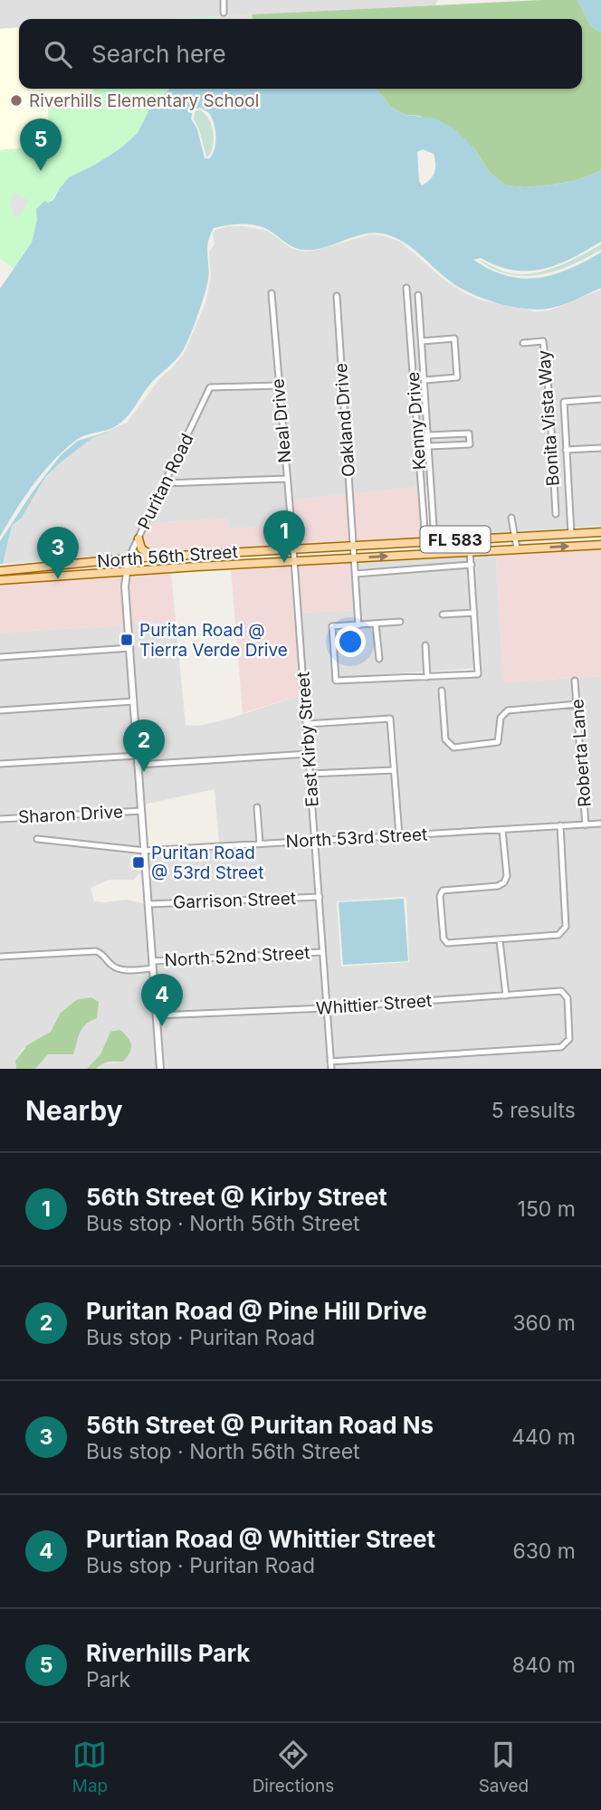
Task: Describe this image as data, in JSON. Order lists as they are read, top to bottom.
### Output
{
  "streets": {
    "main road": ["FL 583", "North 56th Street"],
    "street": [
      "Bonita Vista Way",
      "Oakland Drive",
      "Neal Drive",
      "Kenny Drive",
      "Puritan Road",
      "East Kirby Street",
      "Roberta Lane",
      "Sharon Drive",
      "North 53rd Street",
      "Garrison Street",
      "North 52nd Street",
      "Whittier Street"
    ]
  },
  "crossings": [
    ["Oakland Drive", "North 56th Street"],
    ["Neal Drive", "Puritan Road"],
    ["Neal Drive", "North 56th Street"],
    ["Neal Drive", "East Kirby Street"],
    ["Kenny Drive", "North 56th Street"],
    ["Puritan Road", "North 56th Street"],
    ["Puritan Road", "Sharon Drive"],
    ["Puritan Road", "North 53rd Street"],
    ["Puritan Road", "Garrison Street"],
    ["Puritan Road", "North 52nd Street"],
    ["Puritan Road", "Whittier Street"],
    ["North 56th Street", "East Kirby Street"],
    ["East Kirby Street", "North 53rd Street"],
    ["East Kirby Street", "Garrison Street"],
    ["East Kirby Street", "North 52nd Street"],
    ["East Kirby Street", "Whittier Street"],
    ["Roberta Lane", "North 53rd Street"]
  ],
  "places": {
    "other": ["Riverhills Elementary School"],
    "transit": ["Puritan Road @ Tierra Verde Drive", "Puritan Road @ 53rd Street"]
  },
  "page": {
    "search": "Search here",
    "pins": [
      "5",
      "1",
      "3",
      "2",
      "4"
    ],
    "heading": ["Nearby", "5 results"],
    "list": [
      {
        "mark": "1",
        "name": "56th Street @ Kirby Street",
        "note": "Bus stop · North 56th Street",
        "value": "150 m"
      },
      {
        "mark": "2",
        "name": "Puritan Road @ Pine Hill Drive",
        "note": "Bus stop · Puritan Road",
        "value": "360 m"
      },
      {
        "mark": "3",
        "name": "56th Street @ Puritan Road Ns",
        "note": "Bus stop · North 56th Street",
        "value": "440 m"
      },
      {
        "mark": "4",
        "name": "Purtian Road @ Whittier Street",
        "note": "Bus stop · Puritan Road",
        "value": "630 m"
      },
      {
        "mark": "5",
        "name": "Riverhills Park",
        "note": "Park",
        "value": "840 m"
      }
    ],
    "nav": ["Map", "Directions", "Saved"]
  }
}
